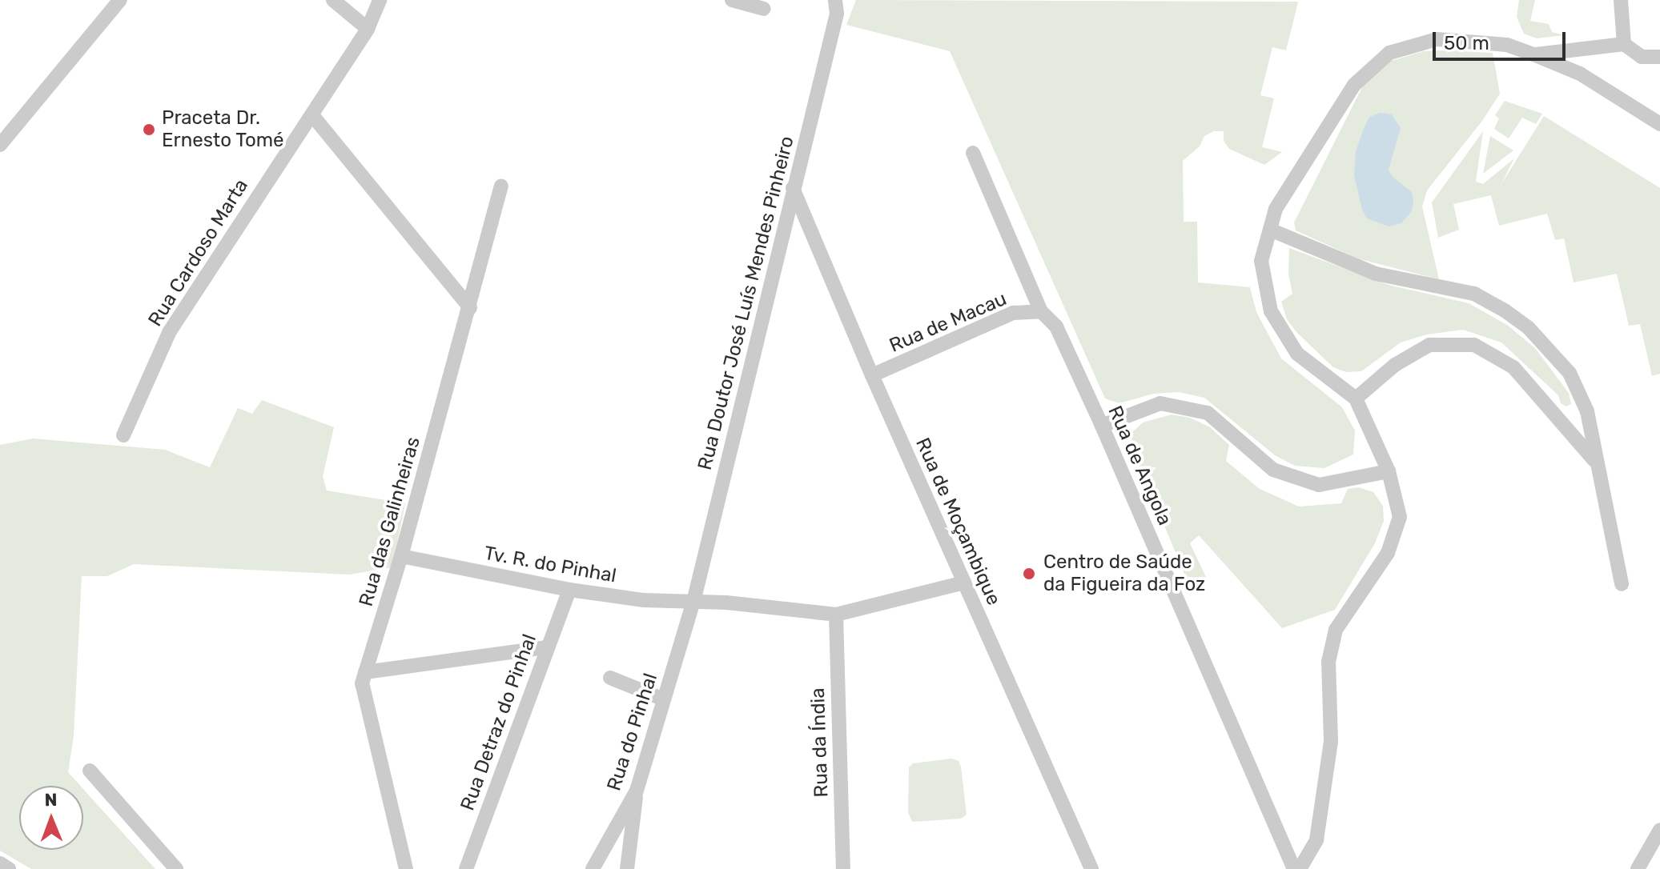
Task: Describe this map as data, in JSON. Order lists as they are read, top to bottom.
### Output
{
  "streets": {
    "street": [
      "Rua Cardoso Marta",
      "Rua Doutor José Luís Mendes Pinheiro",
      "Rua de Macau",
      "Rua de Angola",
      "Rua das Galinheiras",
      "Rua de Moçambique",
      "Tv. R. do Pinhal",
      "Rua Detraz do Pinhal",
      "Rua do Pinhal",
      "Rua da Índia"
    ]
  },
  "crossings": [
    ["Rua Doutor José Luís Mendes Pinheiro", "Rua de Moçambique"],
    ["Rua Doutor José Luís Mendes Pinheiro", "Tv. R. do Pinhal"],
    ["Rua Doutor José Luís Mendes Pinheiro", "Rua do Pinhal"],
    ["Rua de Macau", "Rua de Angola"],
    ["Rua de Macau", "Rua de Moçambique"],
    ["Rua das Galinheiras", "Tv. R. do Pinhal"],
    ["Tv. R. do Pinhal", "Rua Detraz do Pinhal"],
    ["Tv. R. do Pinhal", "Rua do Pinhal"],
    ["Tv. R. do Pinhal", "Rua da Índia"]
  ],
  "places": ["Praceta Dr. Ernesto Tomé", "Centro de Saúde da Figueira da Foz"],
  "scale_bar": "50 m",
  "north": "top"
}
